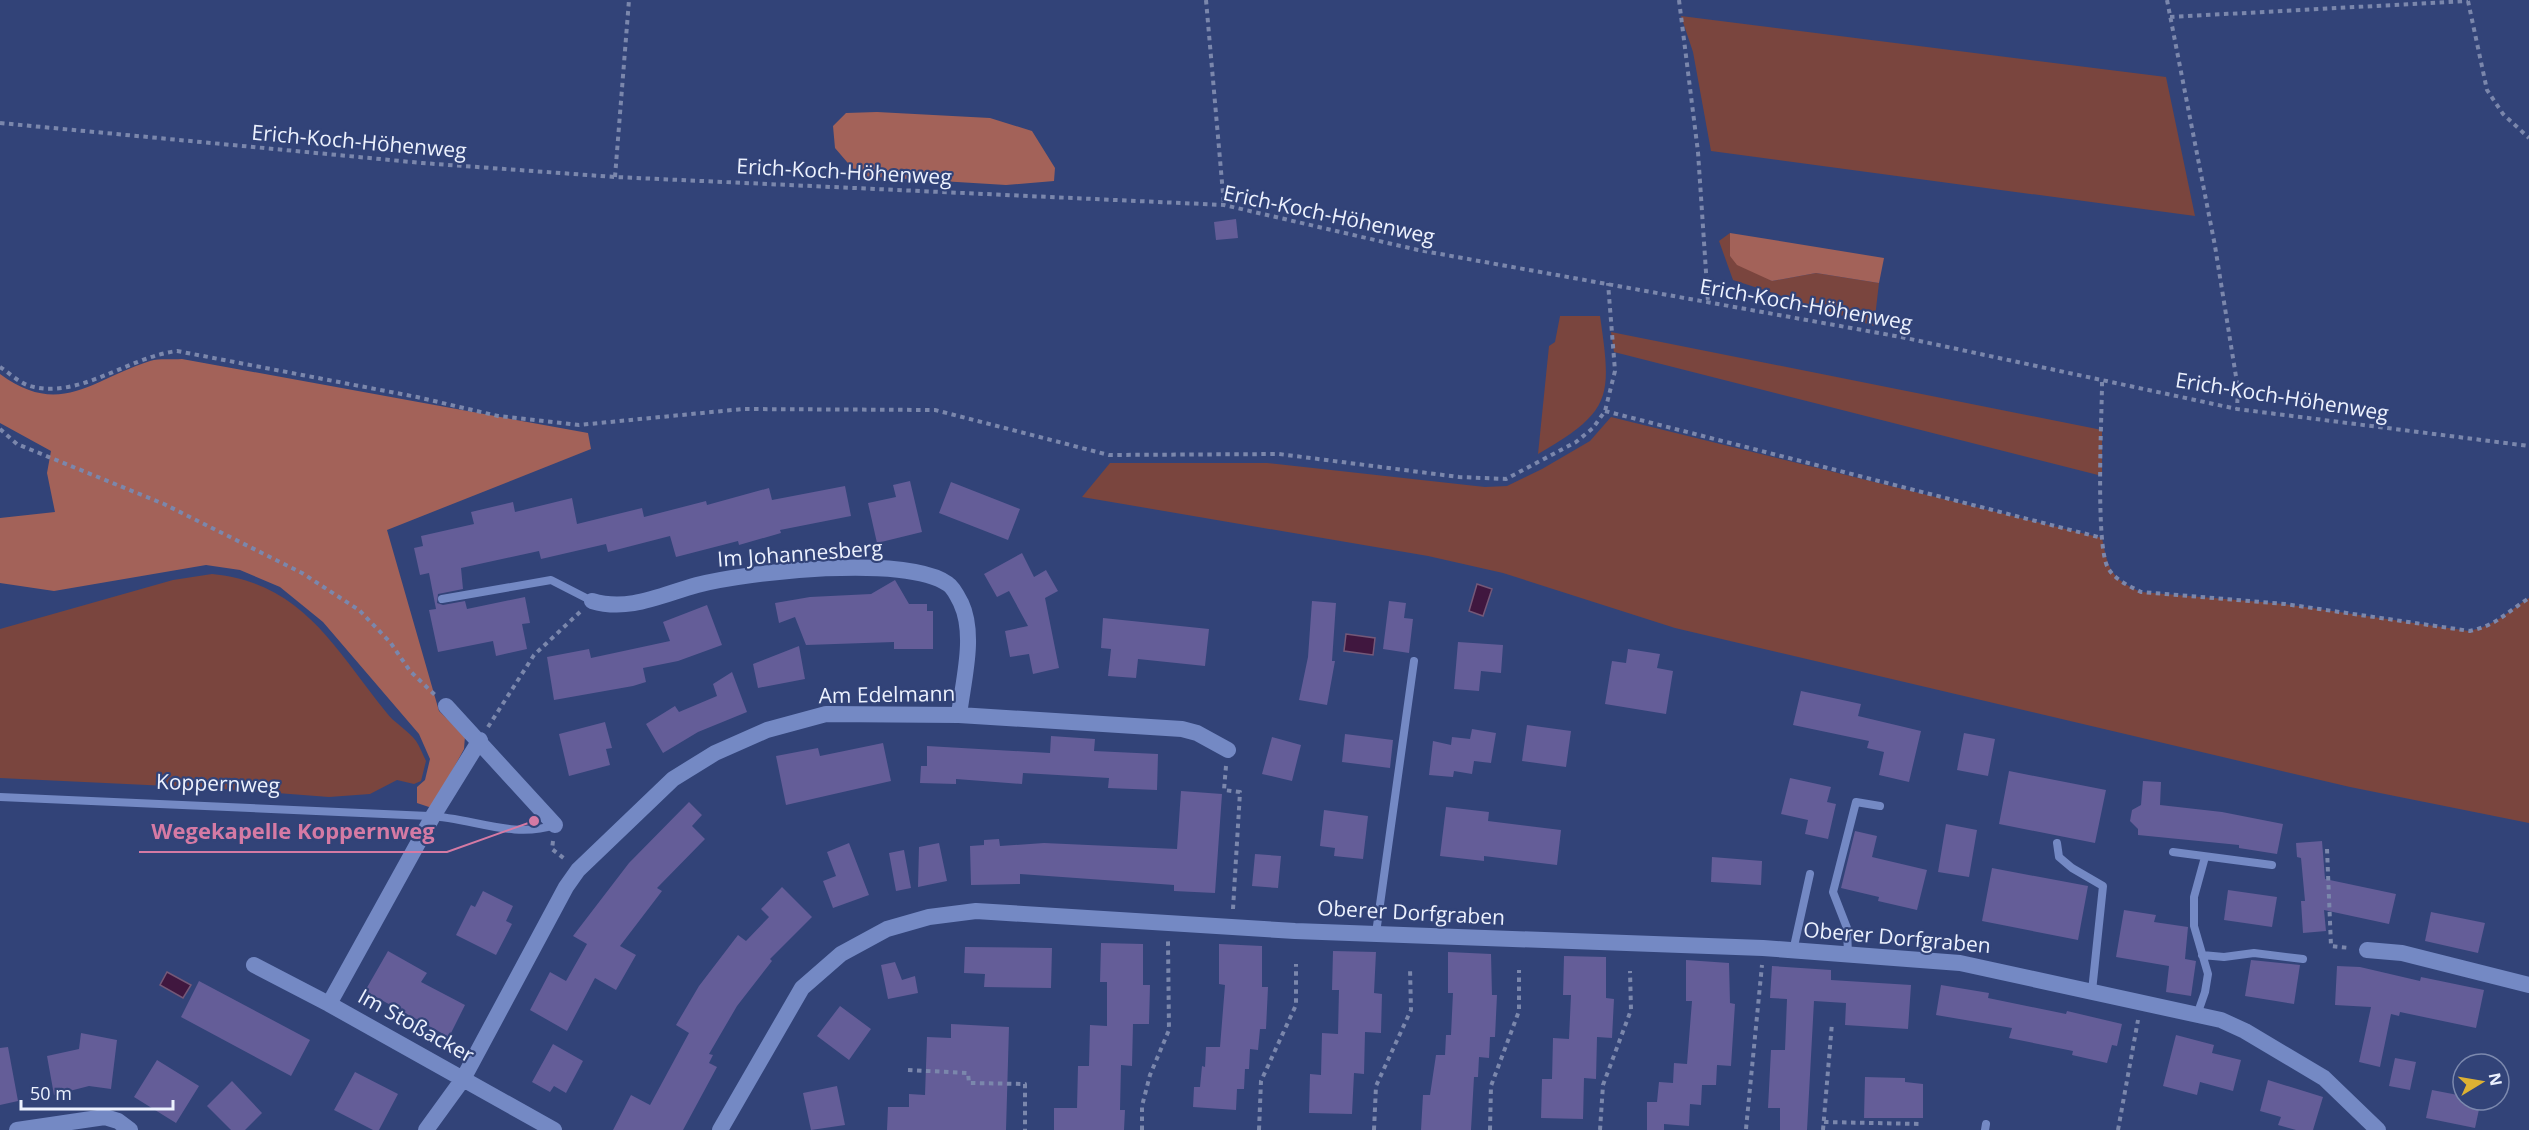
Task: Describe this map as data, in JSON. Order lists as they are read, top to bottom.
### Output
{
  "streets": {
    "street": [
      "Im Johannesberg",
      "Am Edelmann",
      "Oberer Dorfgraben",
      "Im Stoßacker"
    ],
    "lane": ["Koppernweg"],
    "path": ["Erich-Koch-Höhenweg"]
  },
  "crossings": [
    ["Im Johannesberg", "Am Edelmann"],
    ["Am Edelmann", "Im Stoßacker"]
  ],
  "places": ["Wegekapelle Koppernweg"],
  "scale_bar": "50 m",
  "north": "right"
}
